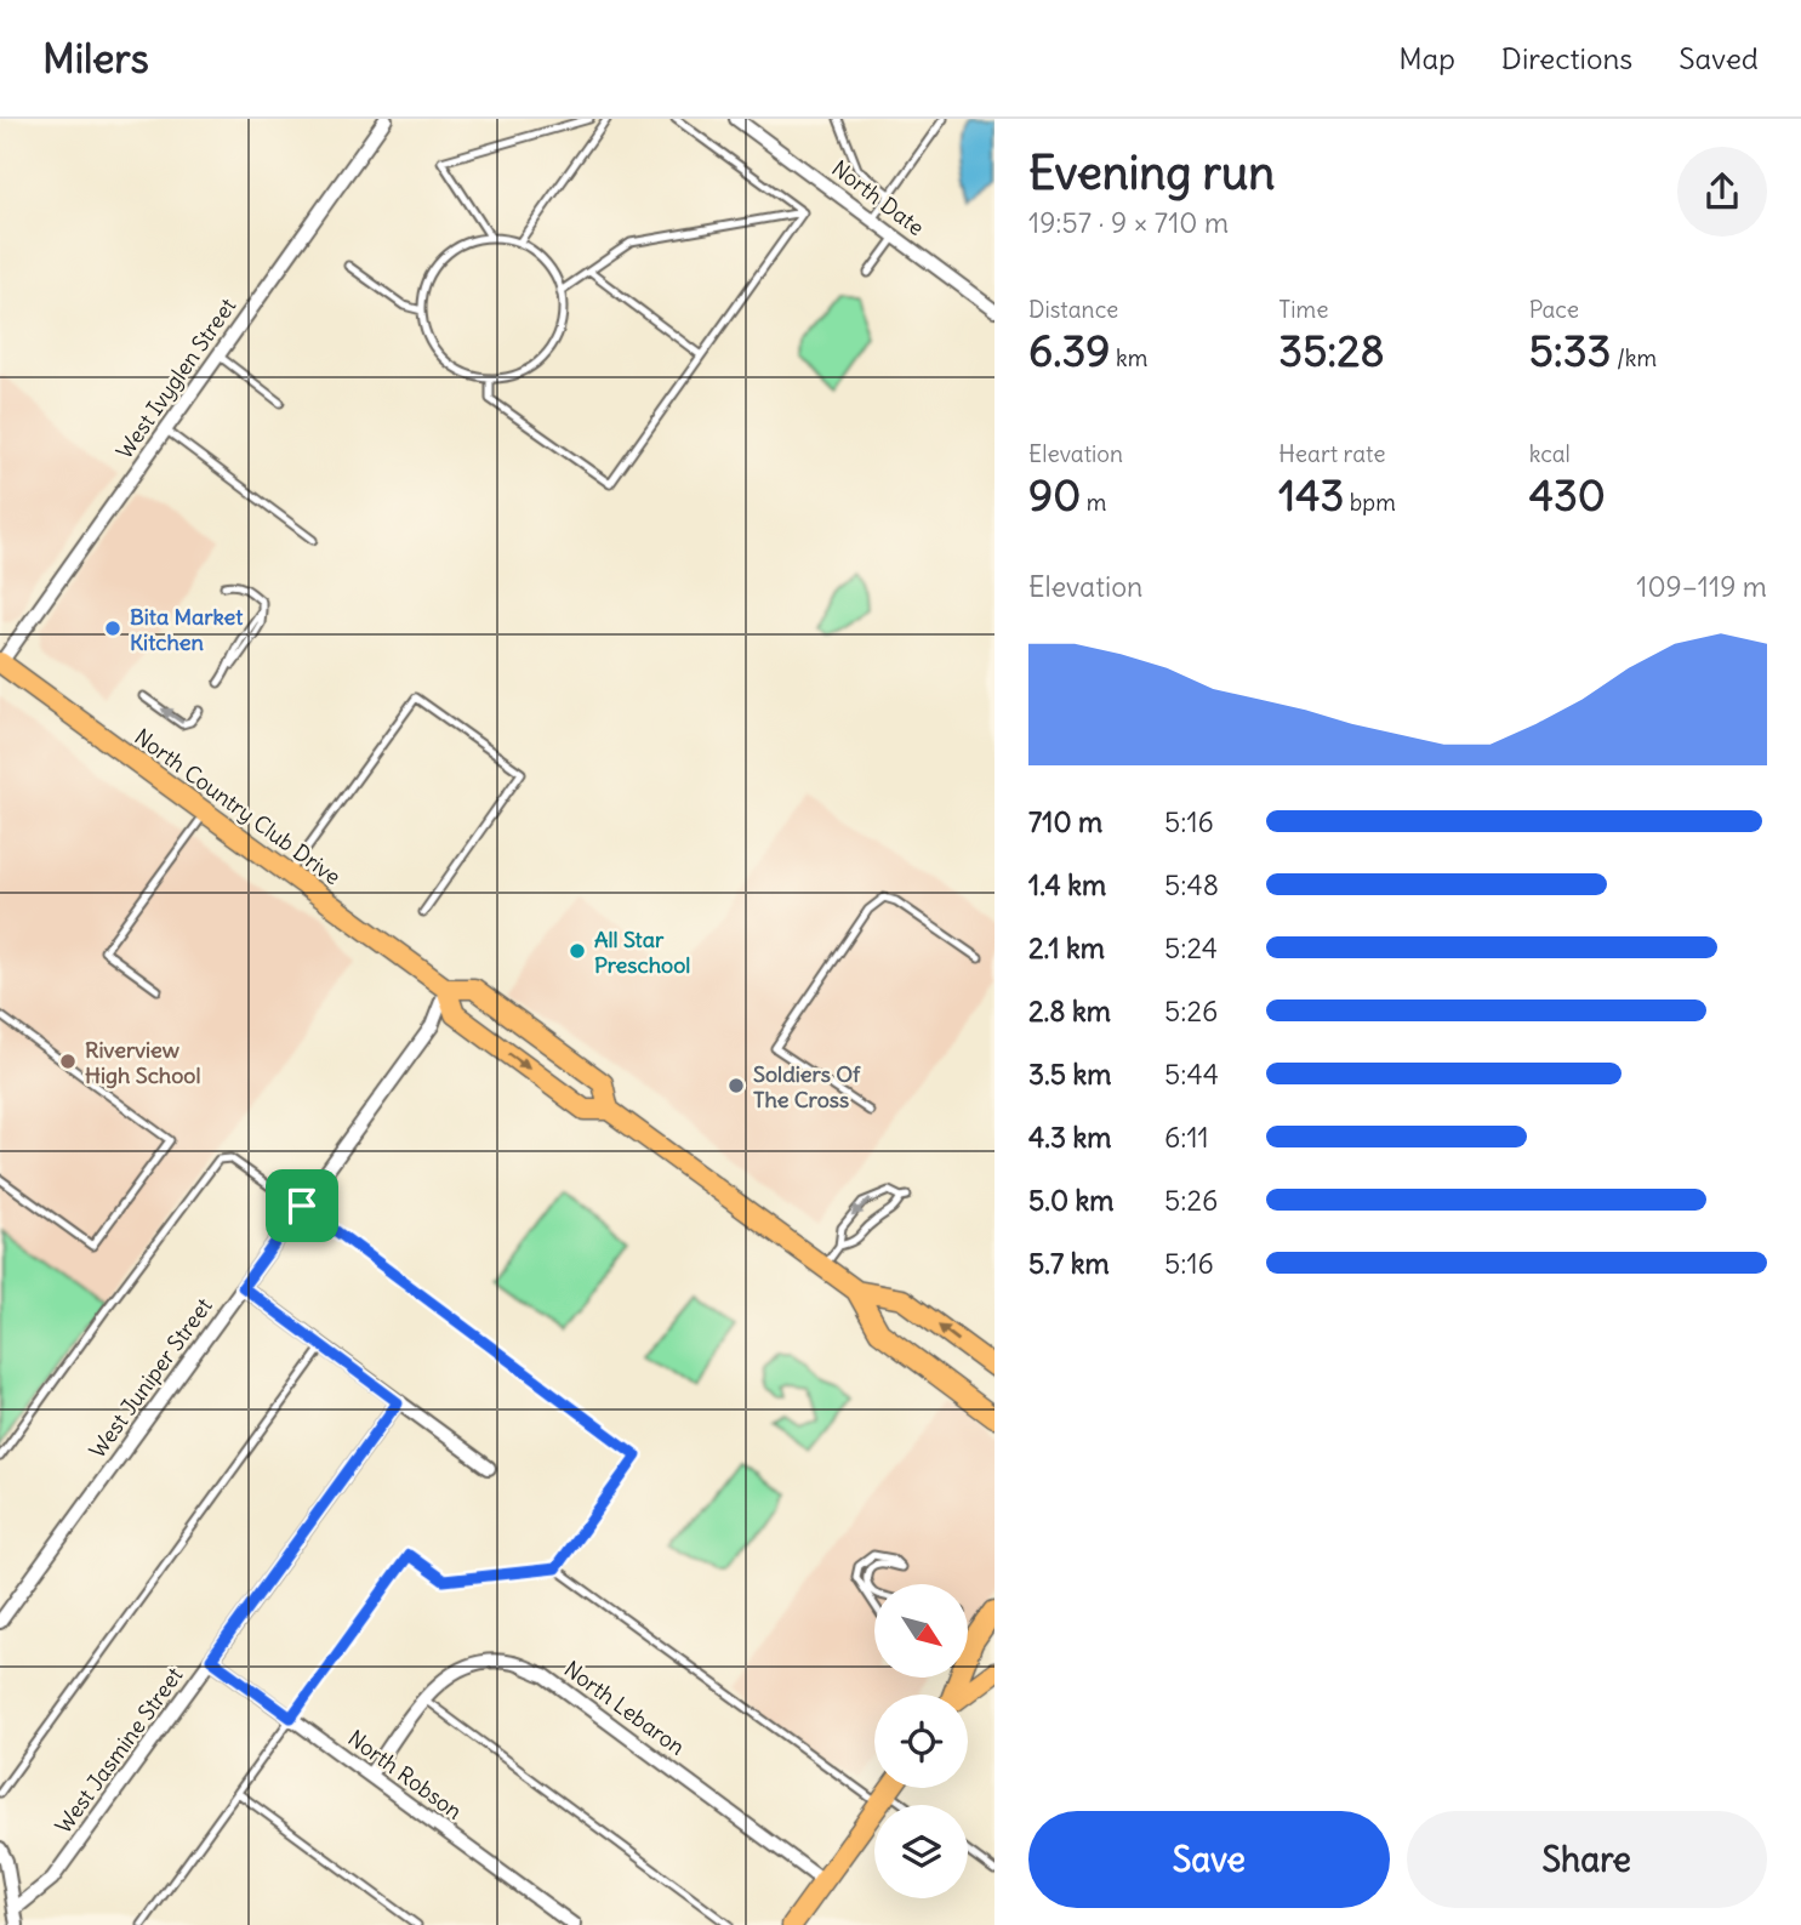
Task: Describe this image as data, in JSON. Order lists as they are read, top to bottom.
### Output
{
  "streets": {
    "main road": ["North Country Club Drive"],
    "street": [
      "North Date",
      "West Ivyglen Street",
      "West Juniper Street",
      "North Lebaron",
      "West Jasmine Street",
      "North Robson"
    ]
  },
  "crossings": [
    ["West Ivyglen Street", "North Country Club Drive"],
    ["North Country Club Drive", "West Juniper Street"],
    ["North Lebaron", "North Robson"],
    ["West Jasmine Street", "North Robson"]
  ],
  "places": [
    "Bita Market Kitchen",
    "All Star Preschool",
    "Riverview High School",
    "Soldiers Of The Cross"
  ],
  "north": "bottom right",
  "page": {
    "header": "Milers",
    "nav": ["Map", "Directions", "Saved"],
    "heading": ["Evening run", "19:57 · 9 × 710 m"],
    "stats": [
      ["Distance", "6.39 km"],
      ["Time", "35:28"],
      ["Pace", "5:33 /km"],
      ["Elevation", "90 m"],
      ["Heart rate", "143 bpm"],
      ["kcal", "430"]
    ],
    "chart": ["Elevation", "109–119 m"],
    "list": [
      {
        "name": "710 m",
        "note": "5:16"
      },
      {
        "name": "1.4 km",
        "note": "5:48"
      },
      {
        "name": "2.1 km",
        "note": "5:24"
      },
      {
        "name": "2.8 km",
        "note": "5:26"
      },
      {
        "name": "3.5 km",
        "note": "5:44"
      },
      {
        "name": "4.3 km",
        "note": "6:11"
      },
      {
        "name": "5.0 km",
        "note": "5:26"
      },
      {
        "name": "5.7 km",
        "note": "5:16"
      }
    ],
    "buttons": ["Save", "Share"]
  }
}
